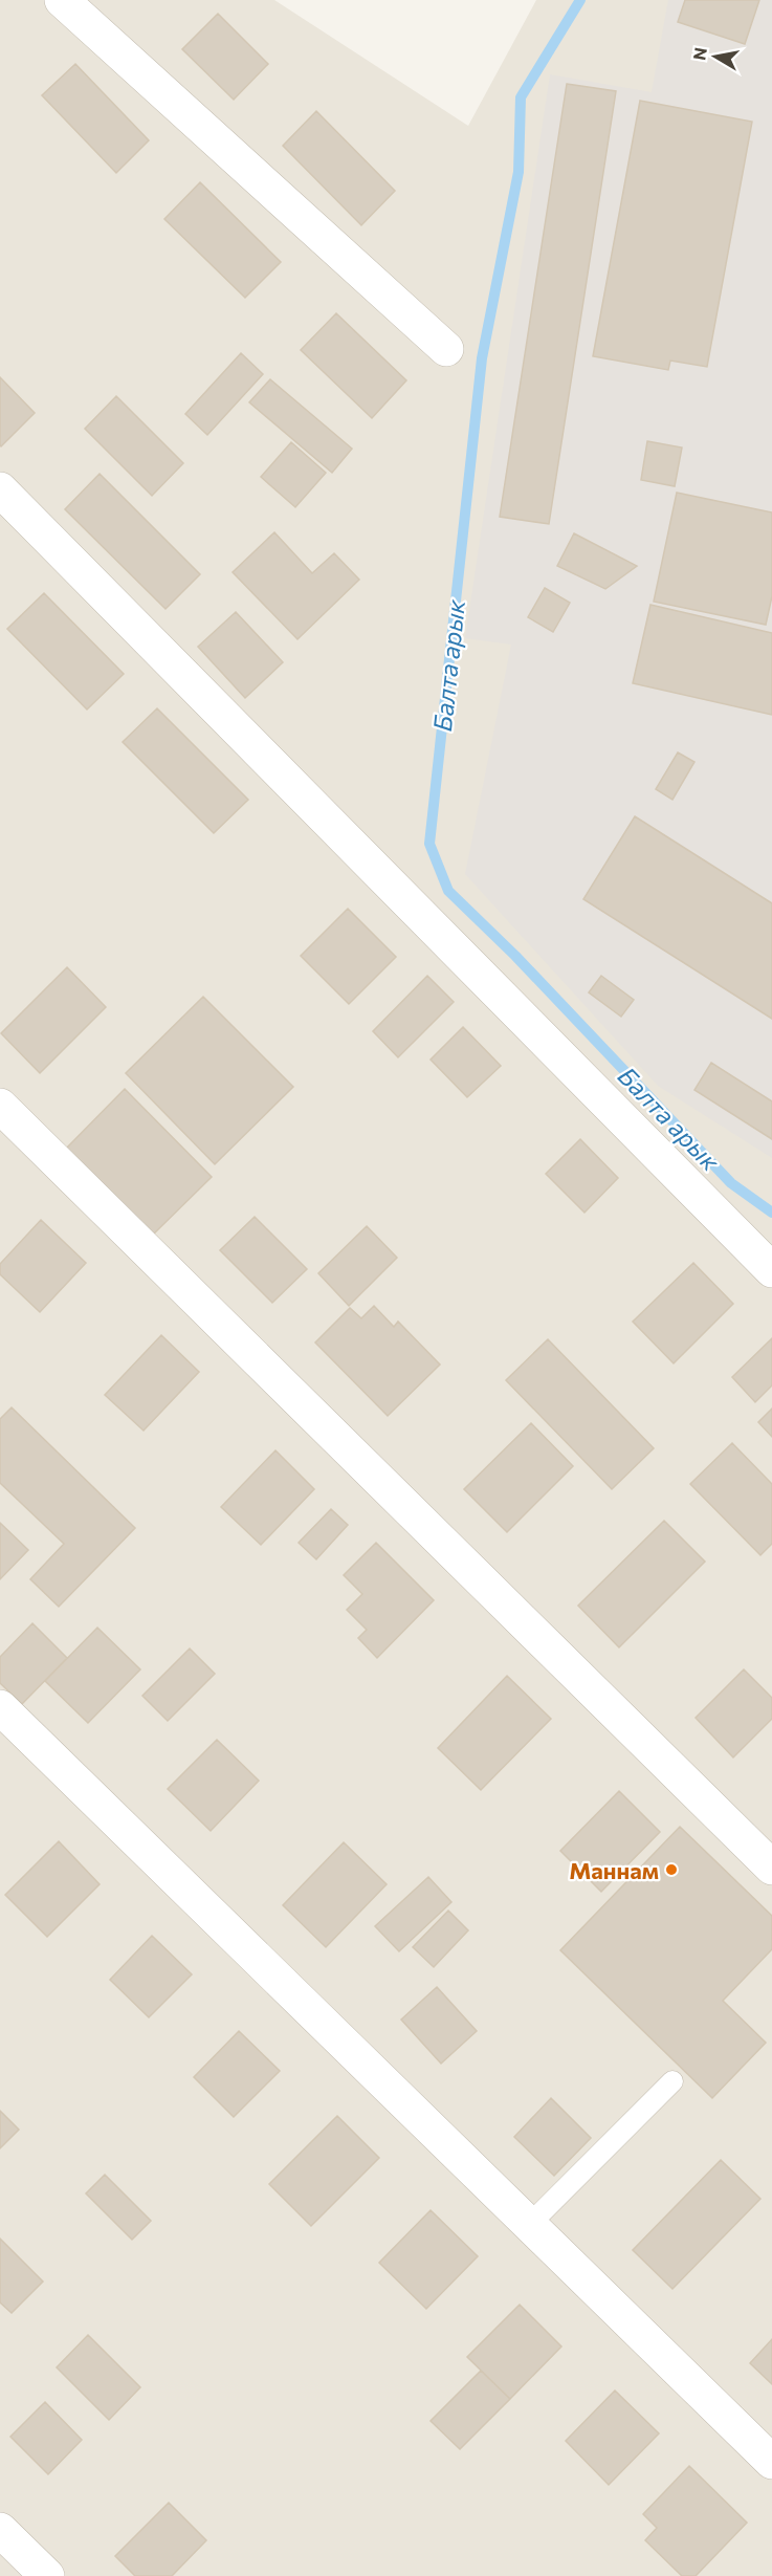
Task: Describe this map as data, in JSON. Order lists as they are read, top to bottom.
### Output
{
  "water": ["Балта арык"],
  "places": ["Маннам"],
  "north": "left"
}
